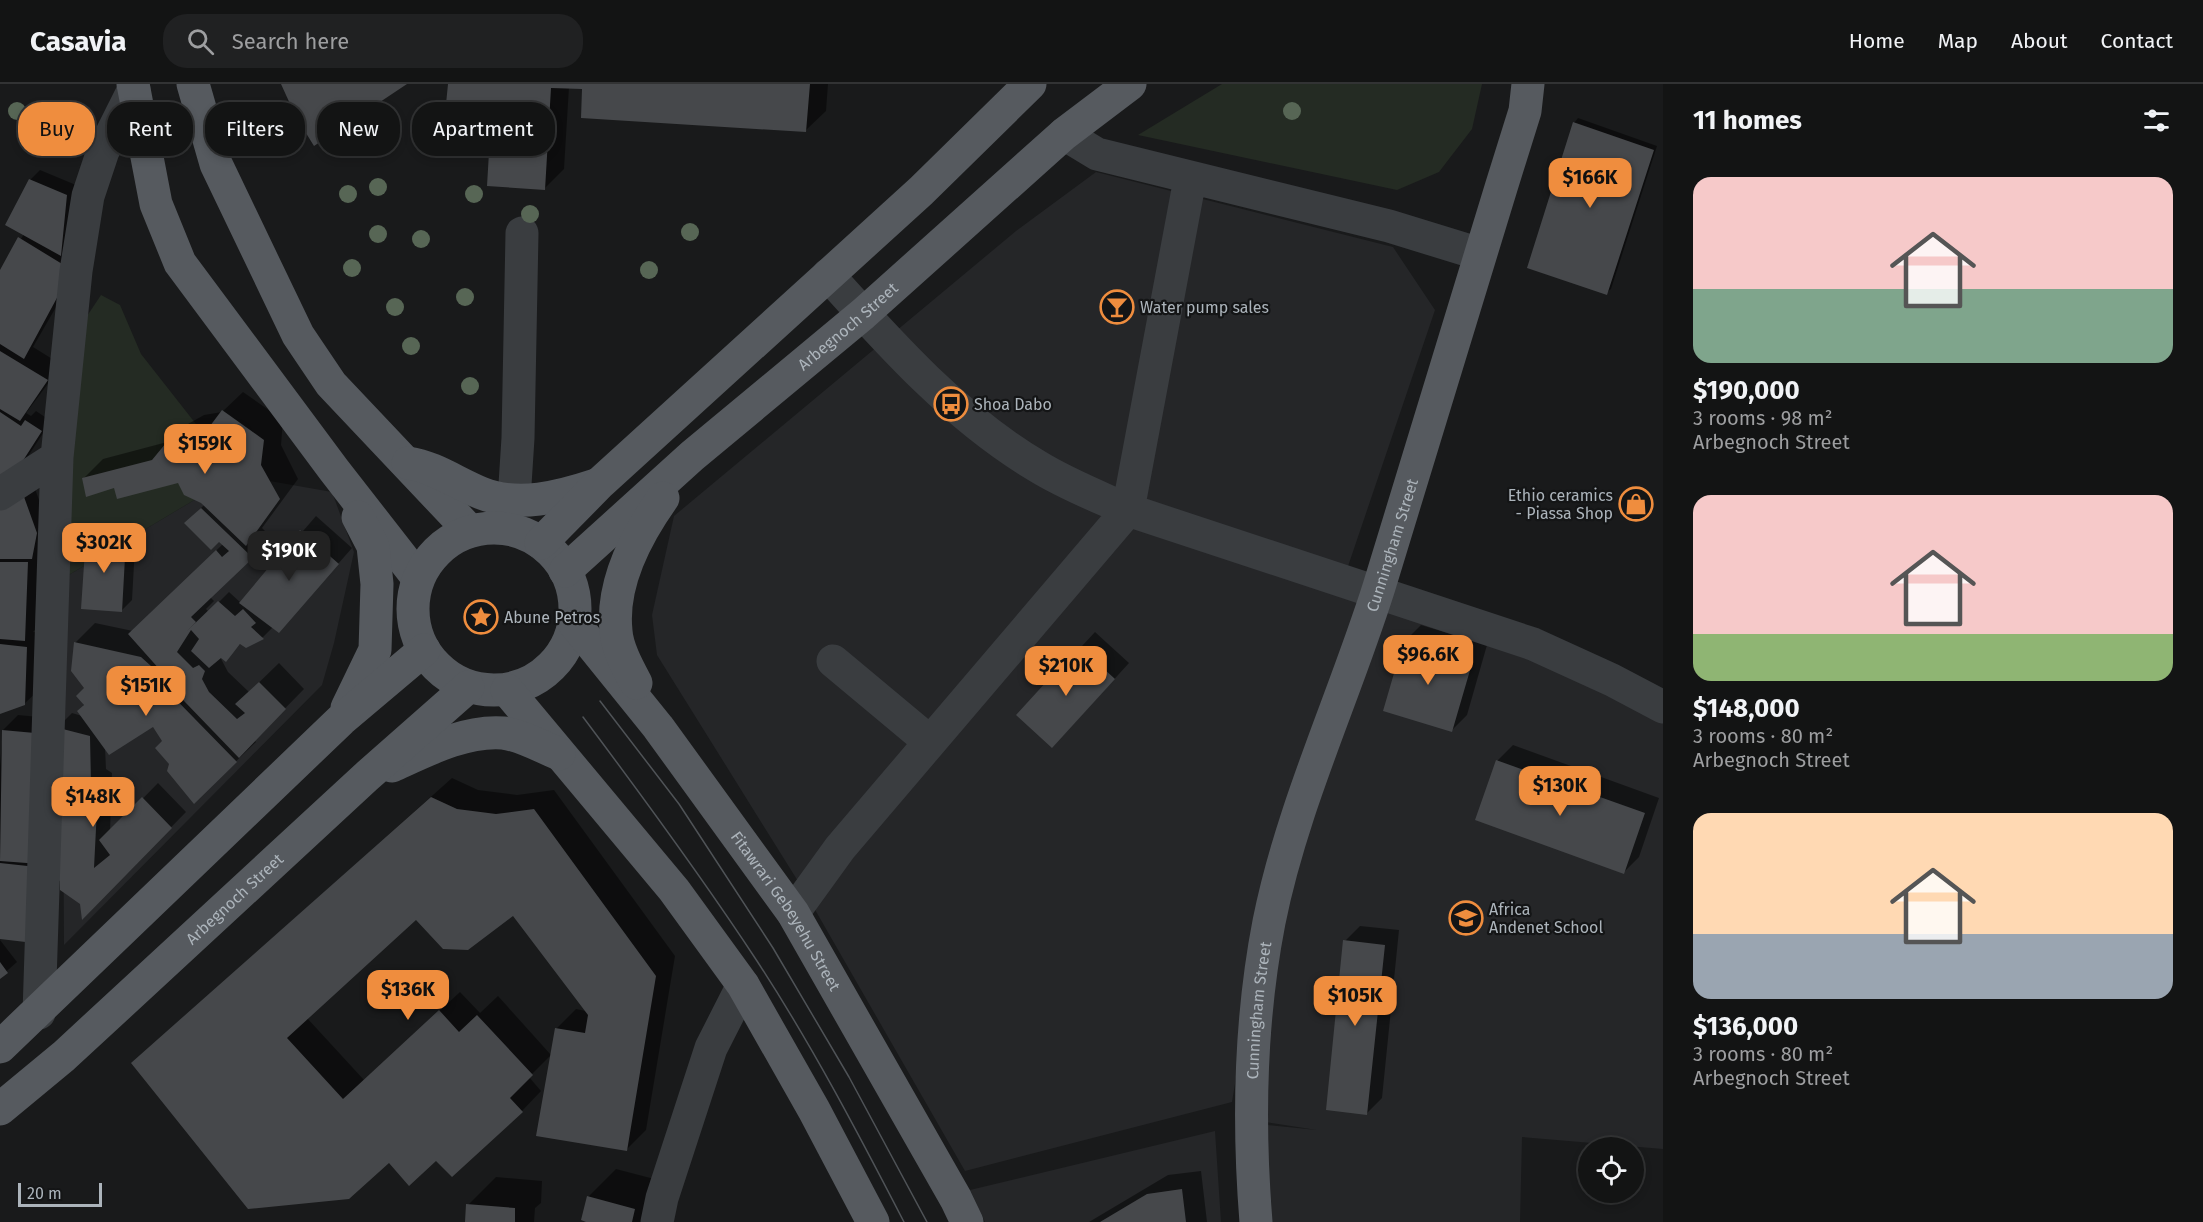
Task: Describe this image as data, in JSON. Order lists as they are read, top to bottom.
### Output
{
  "streets": {
    "main road": ["Arbegnoch Street", "Cunningham Street", "Fitawrari Gebeyehu Street"]
  },
  "crossings": [
    ["Arbegnoch Street", "Fitawrari Gebeyehu Street"]
  ],
  "places": {
    "bar": ["Water pump sales"],
    "bus stop": ["Shoa Dabo"],
    "shop": ["Ethio ceramics - Piassa Shop"],
    "place": ["Abune Petros"],
    "school or university": ["Africa Andenet School"]
  },
  "scale_bar": "20 m",
  "page": {
    "header": "Casavia",
    "search": "Search here",
    "nav": [
      "Home",
      "Map",
      "About",
      "Contact"
    ],
    "heading": "11 homes",
    "chip": [
      "Buy",
      "Rent",
      "Filters",
      "New",
      "Apartment"
    ],
    "list": [
      {
        "name": "$190,000",
        "note": "3 rooms · 98 m² · Arbegnoch Street"
      },
      {
        "name": "$148,000",
        "note": "3 rooms · 80 m² · Arbegnoch Street"
      },
      {
        "name": "$136,000",
        "note": "3 rooms · 80 m² · Arbegnoch Street"
      }
    ],
    "price": [
      "$166K",
      "$159K",
      "$302K",
      "$190K",
      "$96.6K",
      "$210K",
      "$151K",
      "$130K",
      "$148K",
      "$136K",
      "$105K"
    ],
    "scale": "20 m"
  }
}
